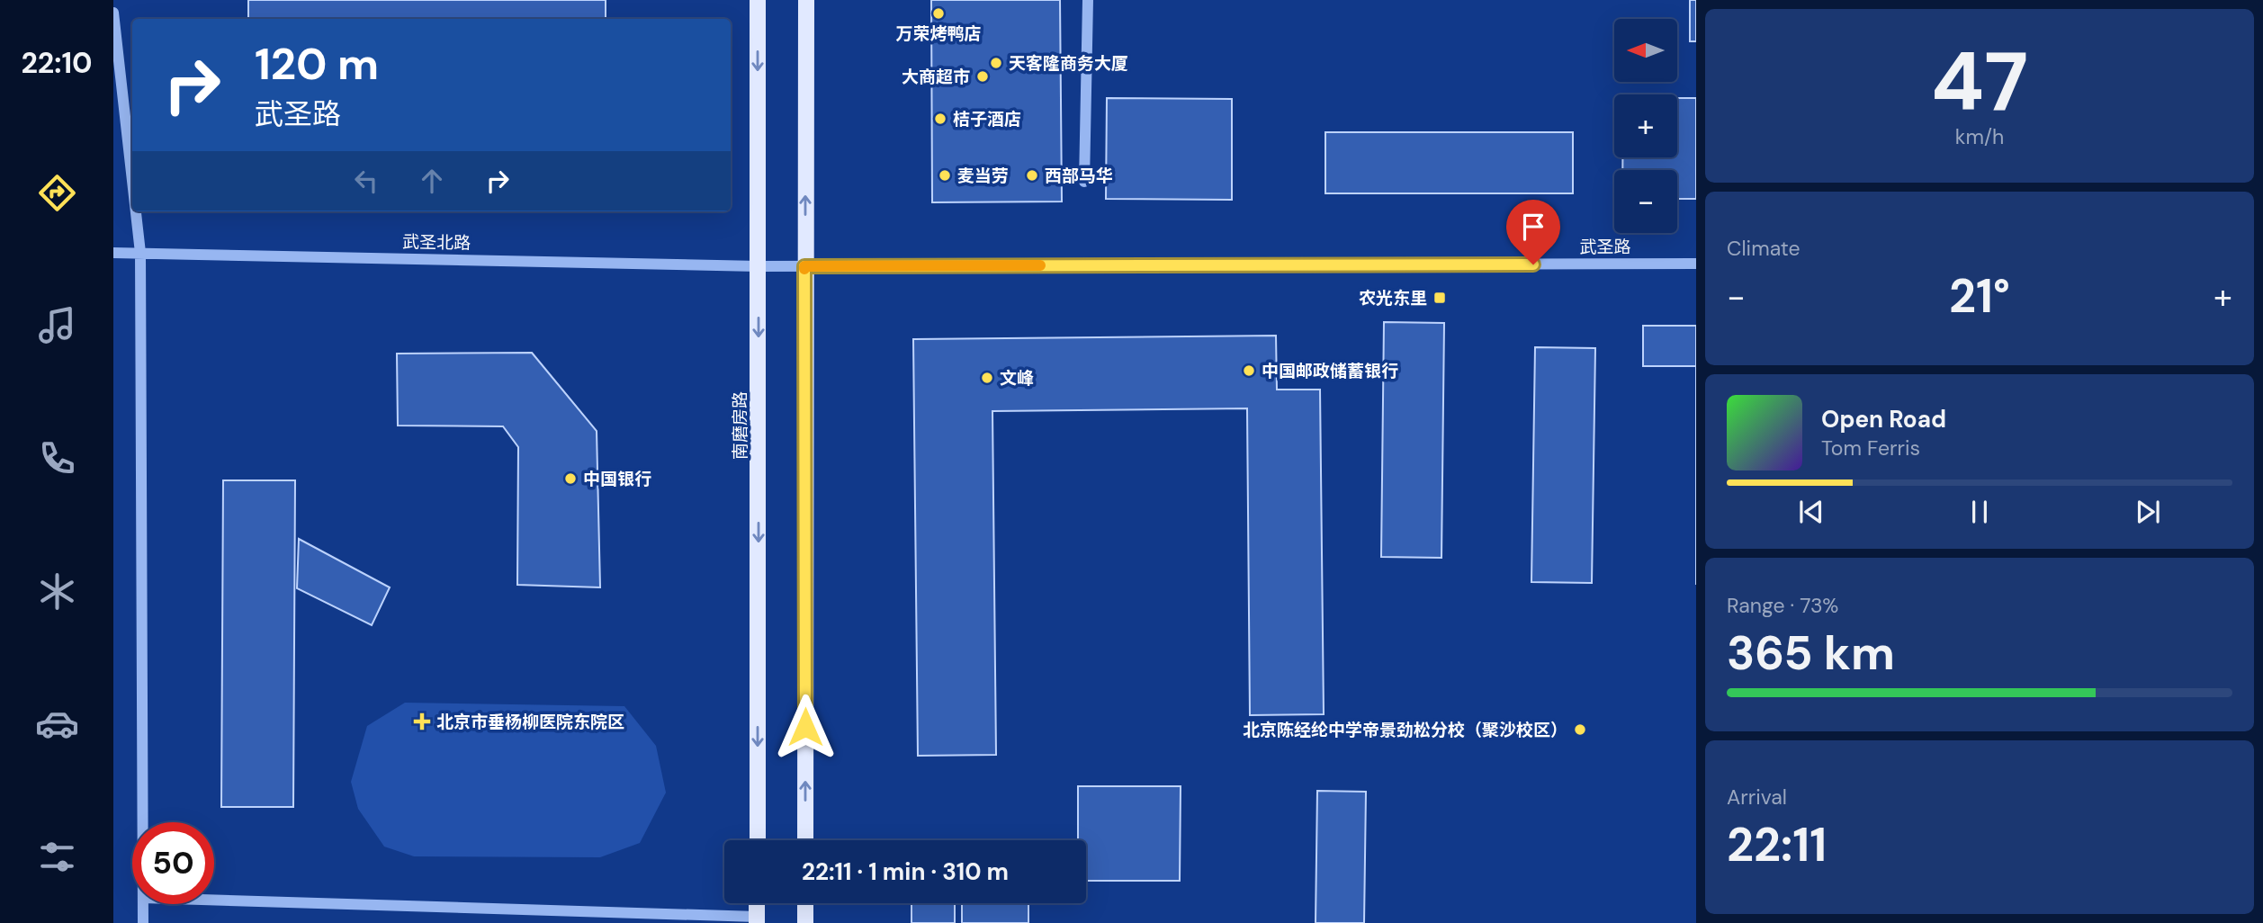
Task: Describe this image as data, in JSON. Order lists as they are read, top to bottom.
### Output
{
  "streets": {
    "main road": ["南磨房路"],
    "street": ["武圣北路", "武圣路"]
  },
  "crossings": [
    ["武圣北路", "武圣路"],
    ["武圣北路", "南磨房路"],
    ["武圣路", "南磨房路"]
  ],
  "places": {
    "other": [
      "万荣烤鸭店",
      "天客隆商务大厦",
      "大商超市",
      "桔子酒店",
      "麦当劳",
      "西部马华",
      "中国邮政储蓄银行",
      "文峰",
      "中国银行",
      "北京陈经纶中学帝景劲松分校（聚沙校区）"
    ],
    "transit": ["农光东里"],
    "health": ["北京市垂杨柳医院东院区"]
  },
  "north": "left",
  "page": {
    "tabs": "22:10",
    "tile": [
      ["47", "km/h"],
      "Climate",
      ["Range · 73%", "365 km"],
      ["Arrival", "22:11"]
    ],
    "map_buttons": ["+", "−"],
    "turn": ["120 m", "武圣路"],
    "heat": ["−", "21°", "+"],
    "song": ["Open Road", "Tom Ferris"],
    "limit": "50",
    "trip": "22:11 · 1 min · 310 m"
  }
}
